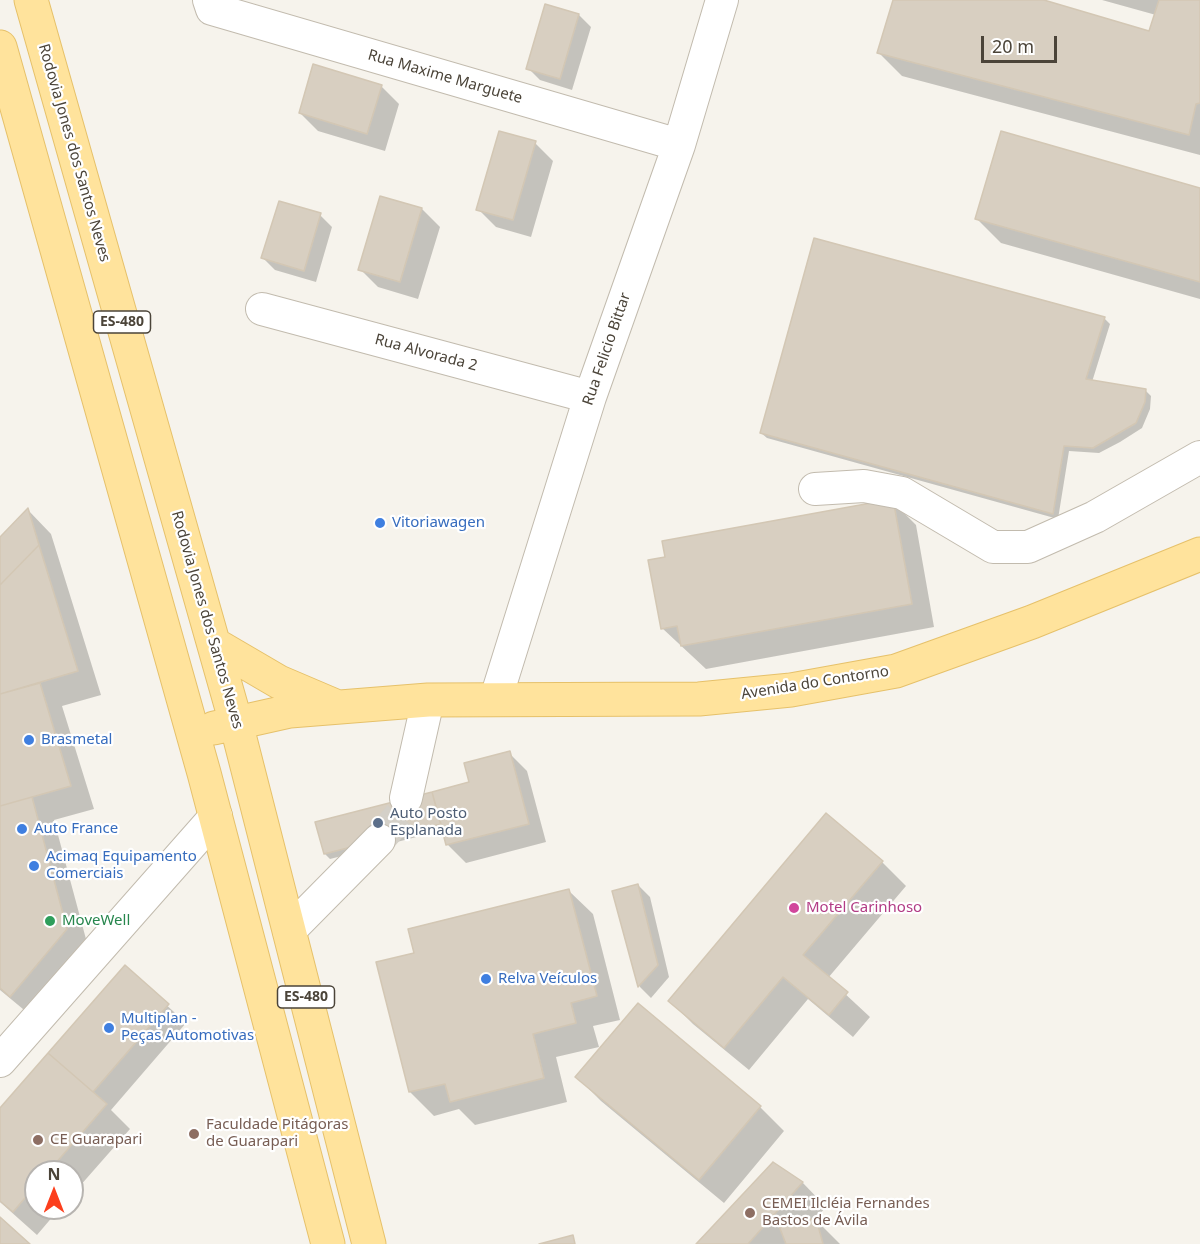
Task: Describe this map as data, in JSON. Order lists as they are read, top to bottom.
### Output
{
  "streets": {
    "main road": ["Rodovia Jones dos Santos Neves", "ES-480", "Avenida do Contorno"],
    "street": ["Rua Maxime Marguete", "Rua Felicio Bittar", "Rua Alvorada 2"]
  },
  "crossings": [
    ["Rua Maxime Marguete", "Rua Felicio Bittar"],
    ["Rodovia Jones dos Santos Neves", "Avenida do Contorno"],
    ["ES-480", "Avenida do Contorno"],
    ["Rua Felicio Bittar", "Rua Alvorada 2"],
    ["Rua Felicio Bittar", "Avenida do Contorno"]
  ],
  "places": [
    "Vitoriawagen",
    "Brasmetal",
    "Auto Posto Esplanada",
    "Auto France",
    "Acimaq Equipamento Comerciais",
    "Motel Carinhoso",
    "MoveWell",
    "Relva Veículos",
    "Multiplan - Peças Automotivas",
    "Faculdade Pitágoras de Guarapari",
    "CE Guarapari",
    "CEMEI Ilcléia Fernandes Bastos de Ávila"
  ],
  "scale_bar": "20 m",
  "north": "top"
}
